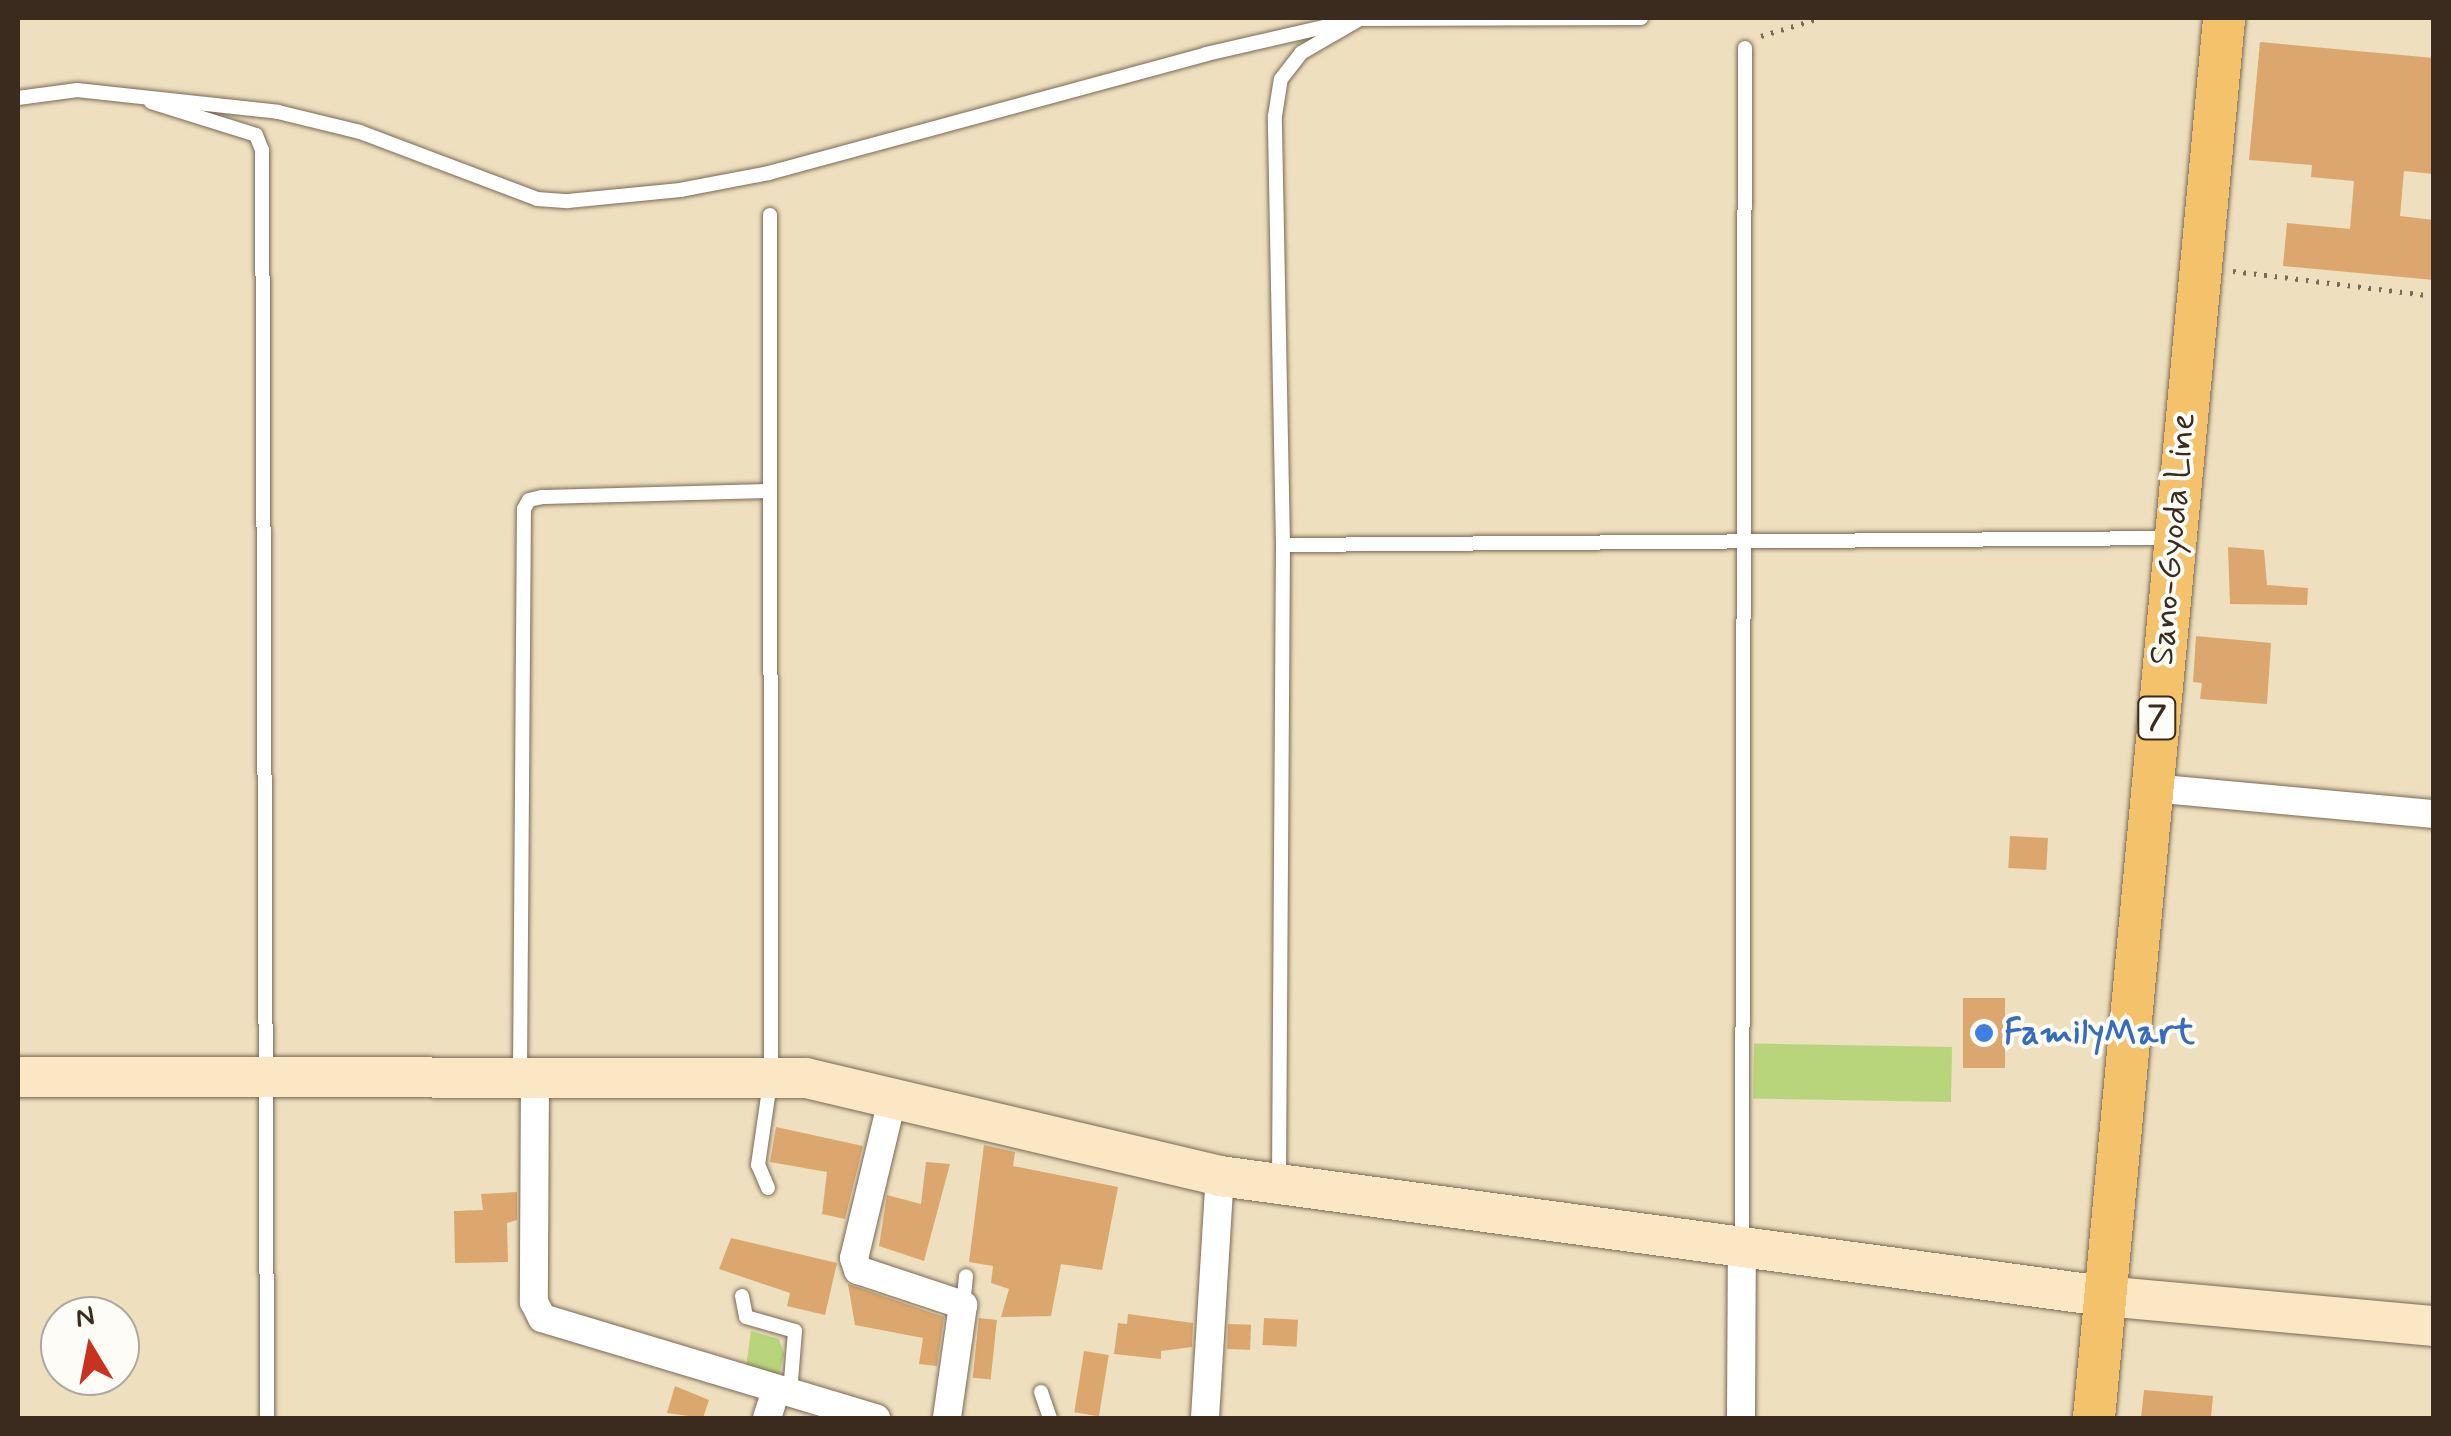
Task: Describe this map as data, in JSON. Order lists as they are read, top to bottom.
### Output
{
  "streets": {
    "main road": ["Sano-Gyoda Line", "7"]
  },
  "places": ["FamilyMart"],
  "north": "top"
}
